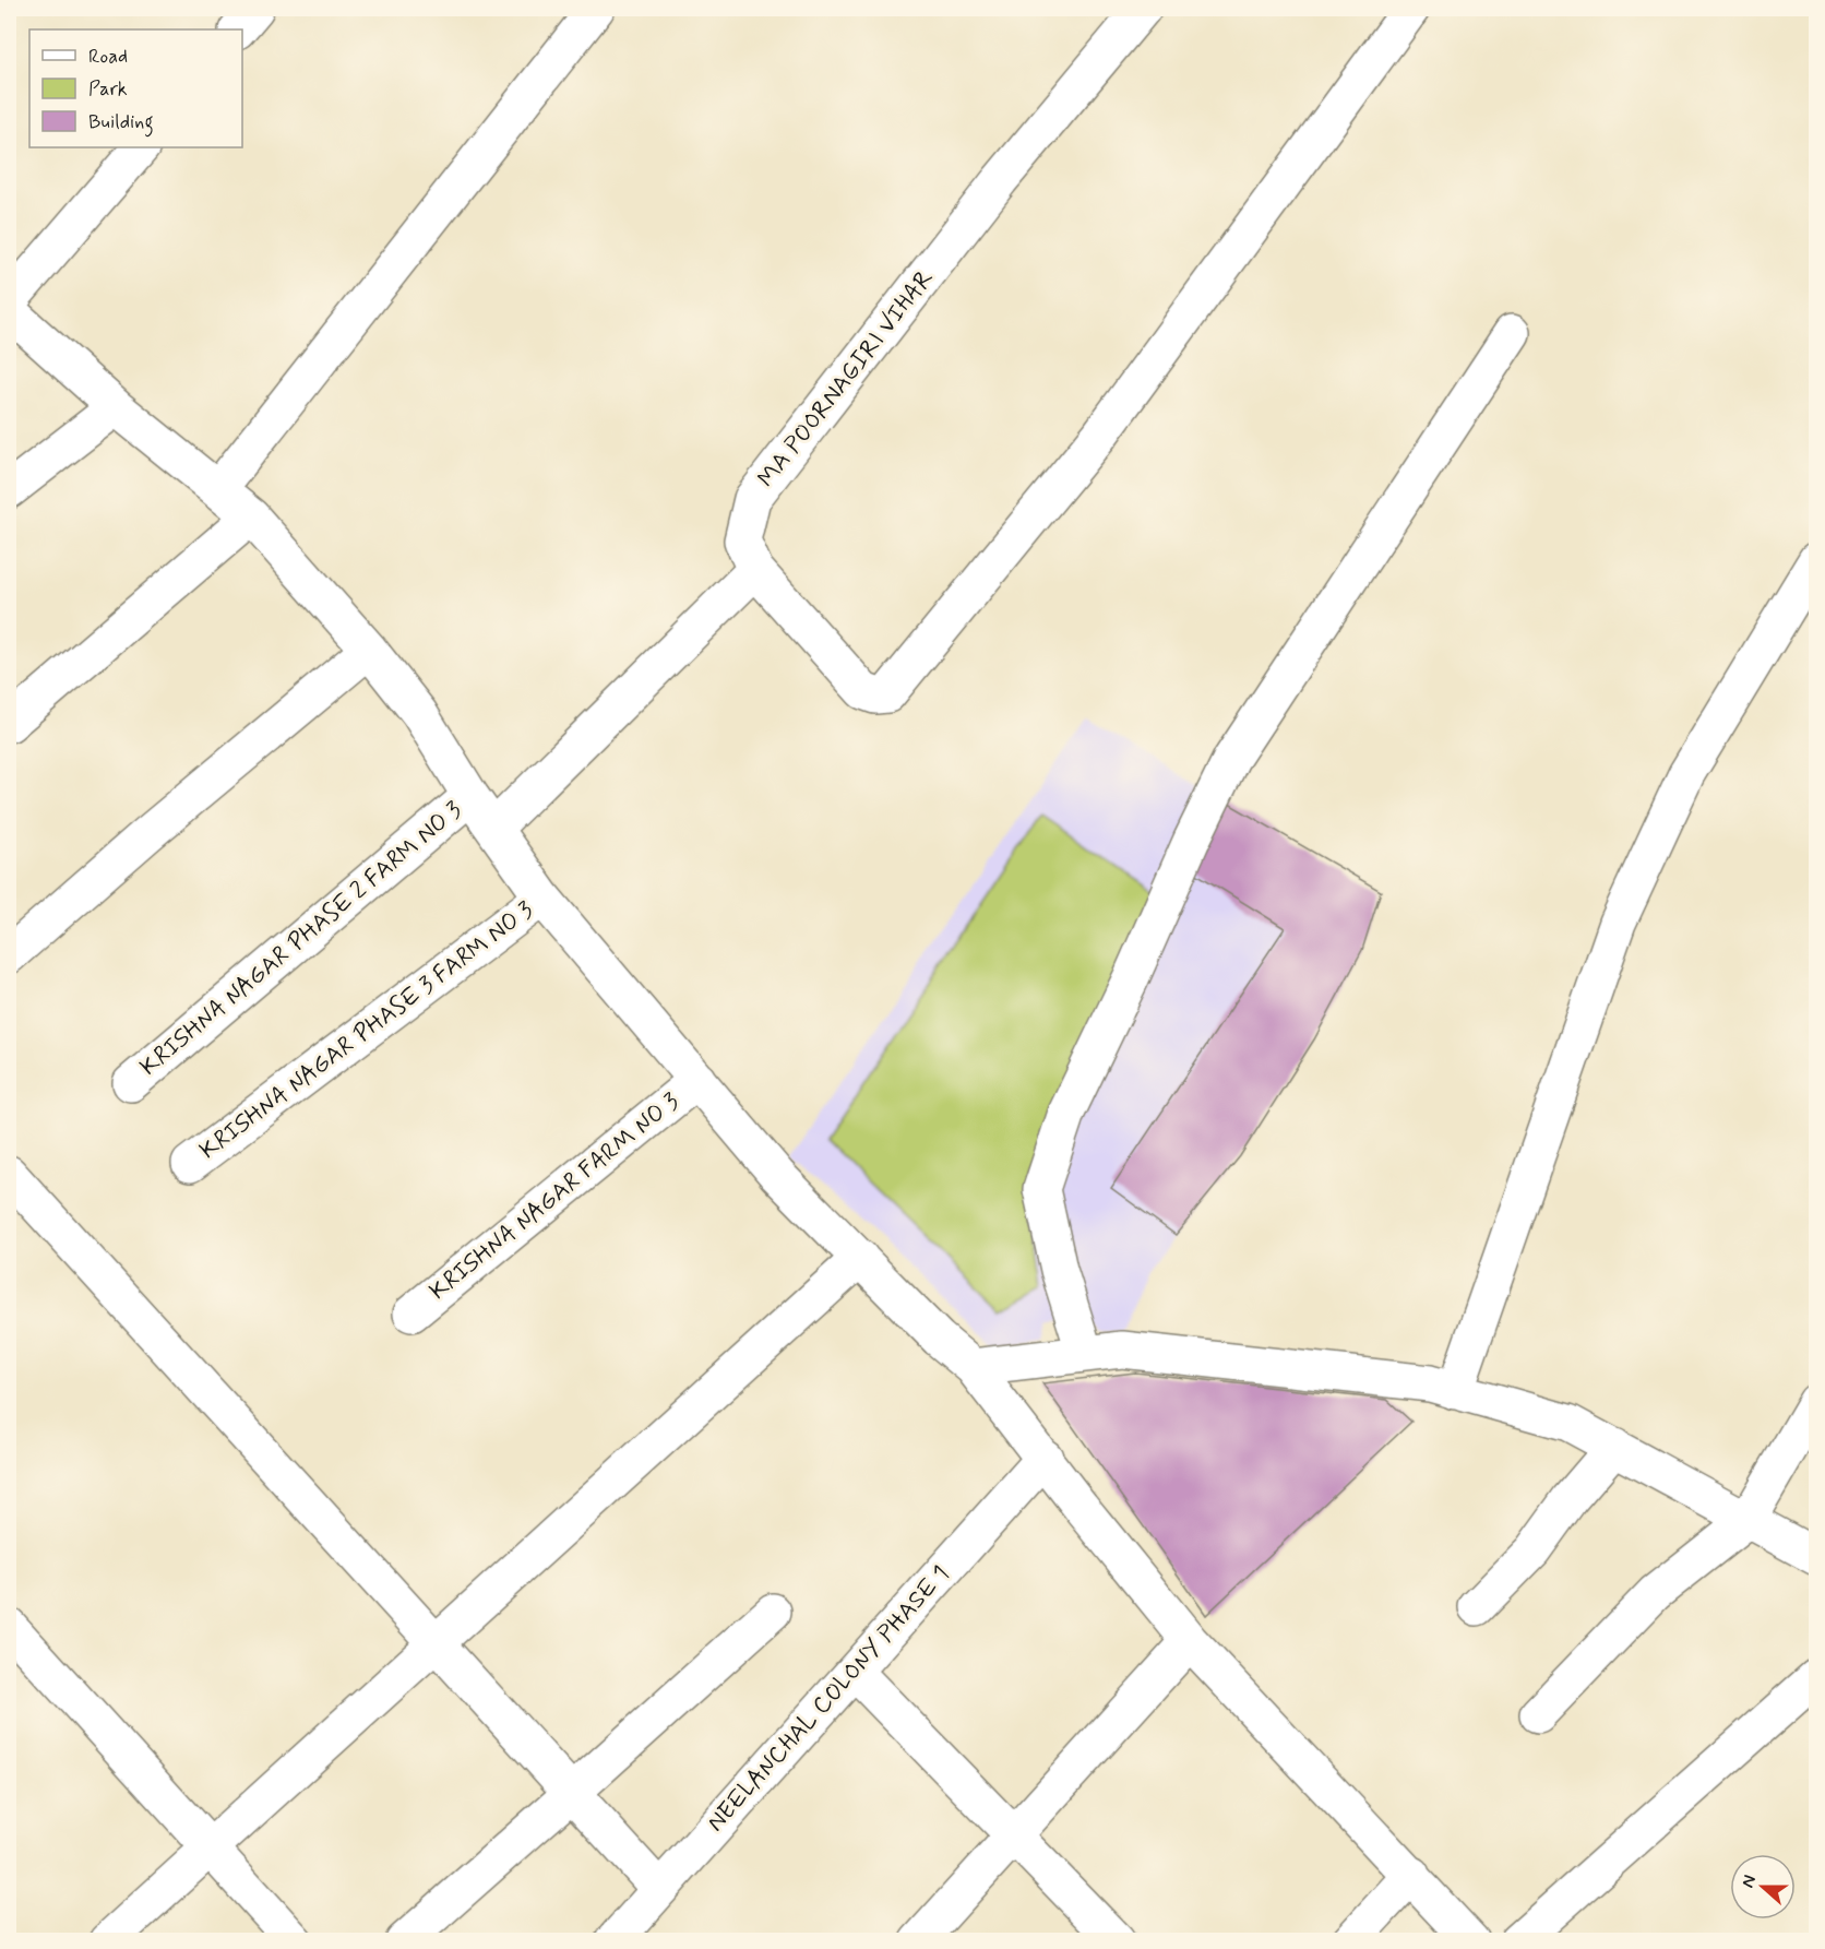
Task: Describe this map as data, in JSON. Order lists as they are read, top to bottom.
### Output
{
  "streets": {
    "street": [
      "MA POORNAGIRI VIHAR",
      "KRISHNA NAGAR PHASE 2 FARM NO 3",
      "KRISHNA NAGAR PHASE 3 FARM NO 3",
      "KRISHNA NAGAR FARM NO 3",
      "NEELANCHAL COLONY PHASE 1"
    ]
  },
  "legend": ["Road", "Park", "Building"],
  "north": "left"
}
